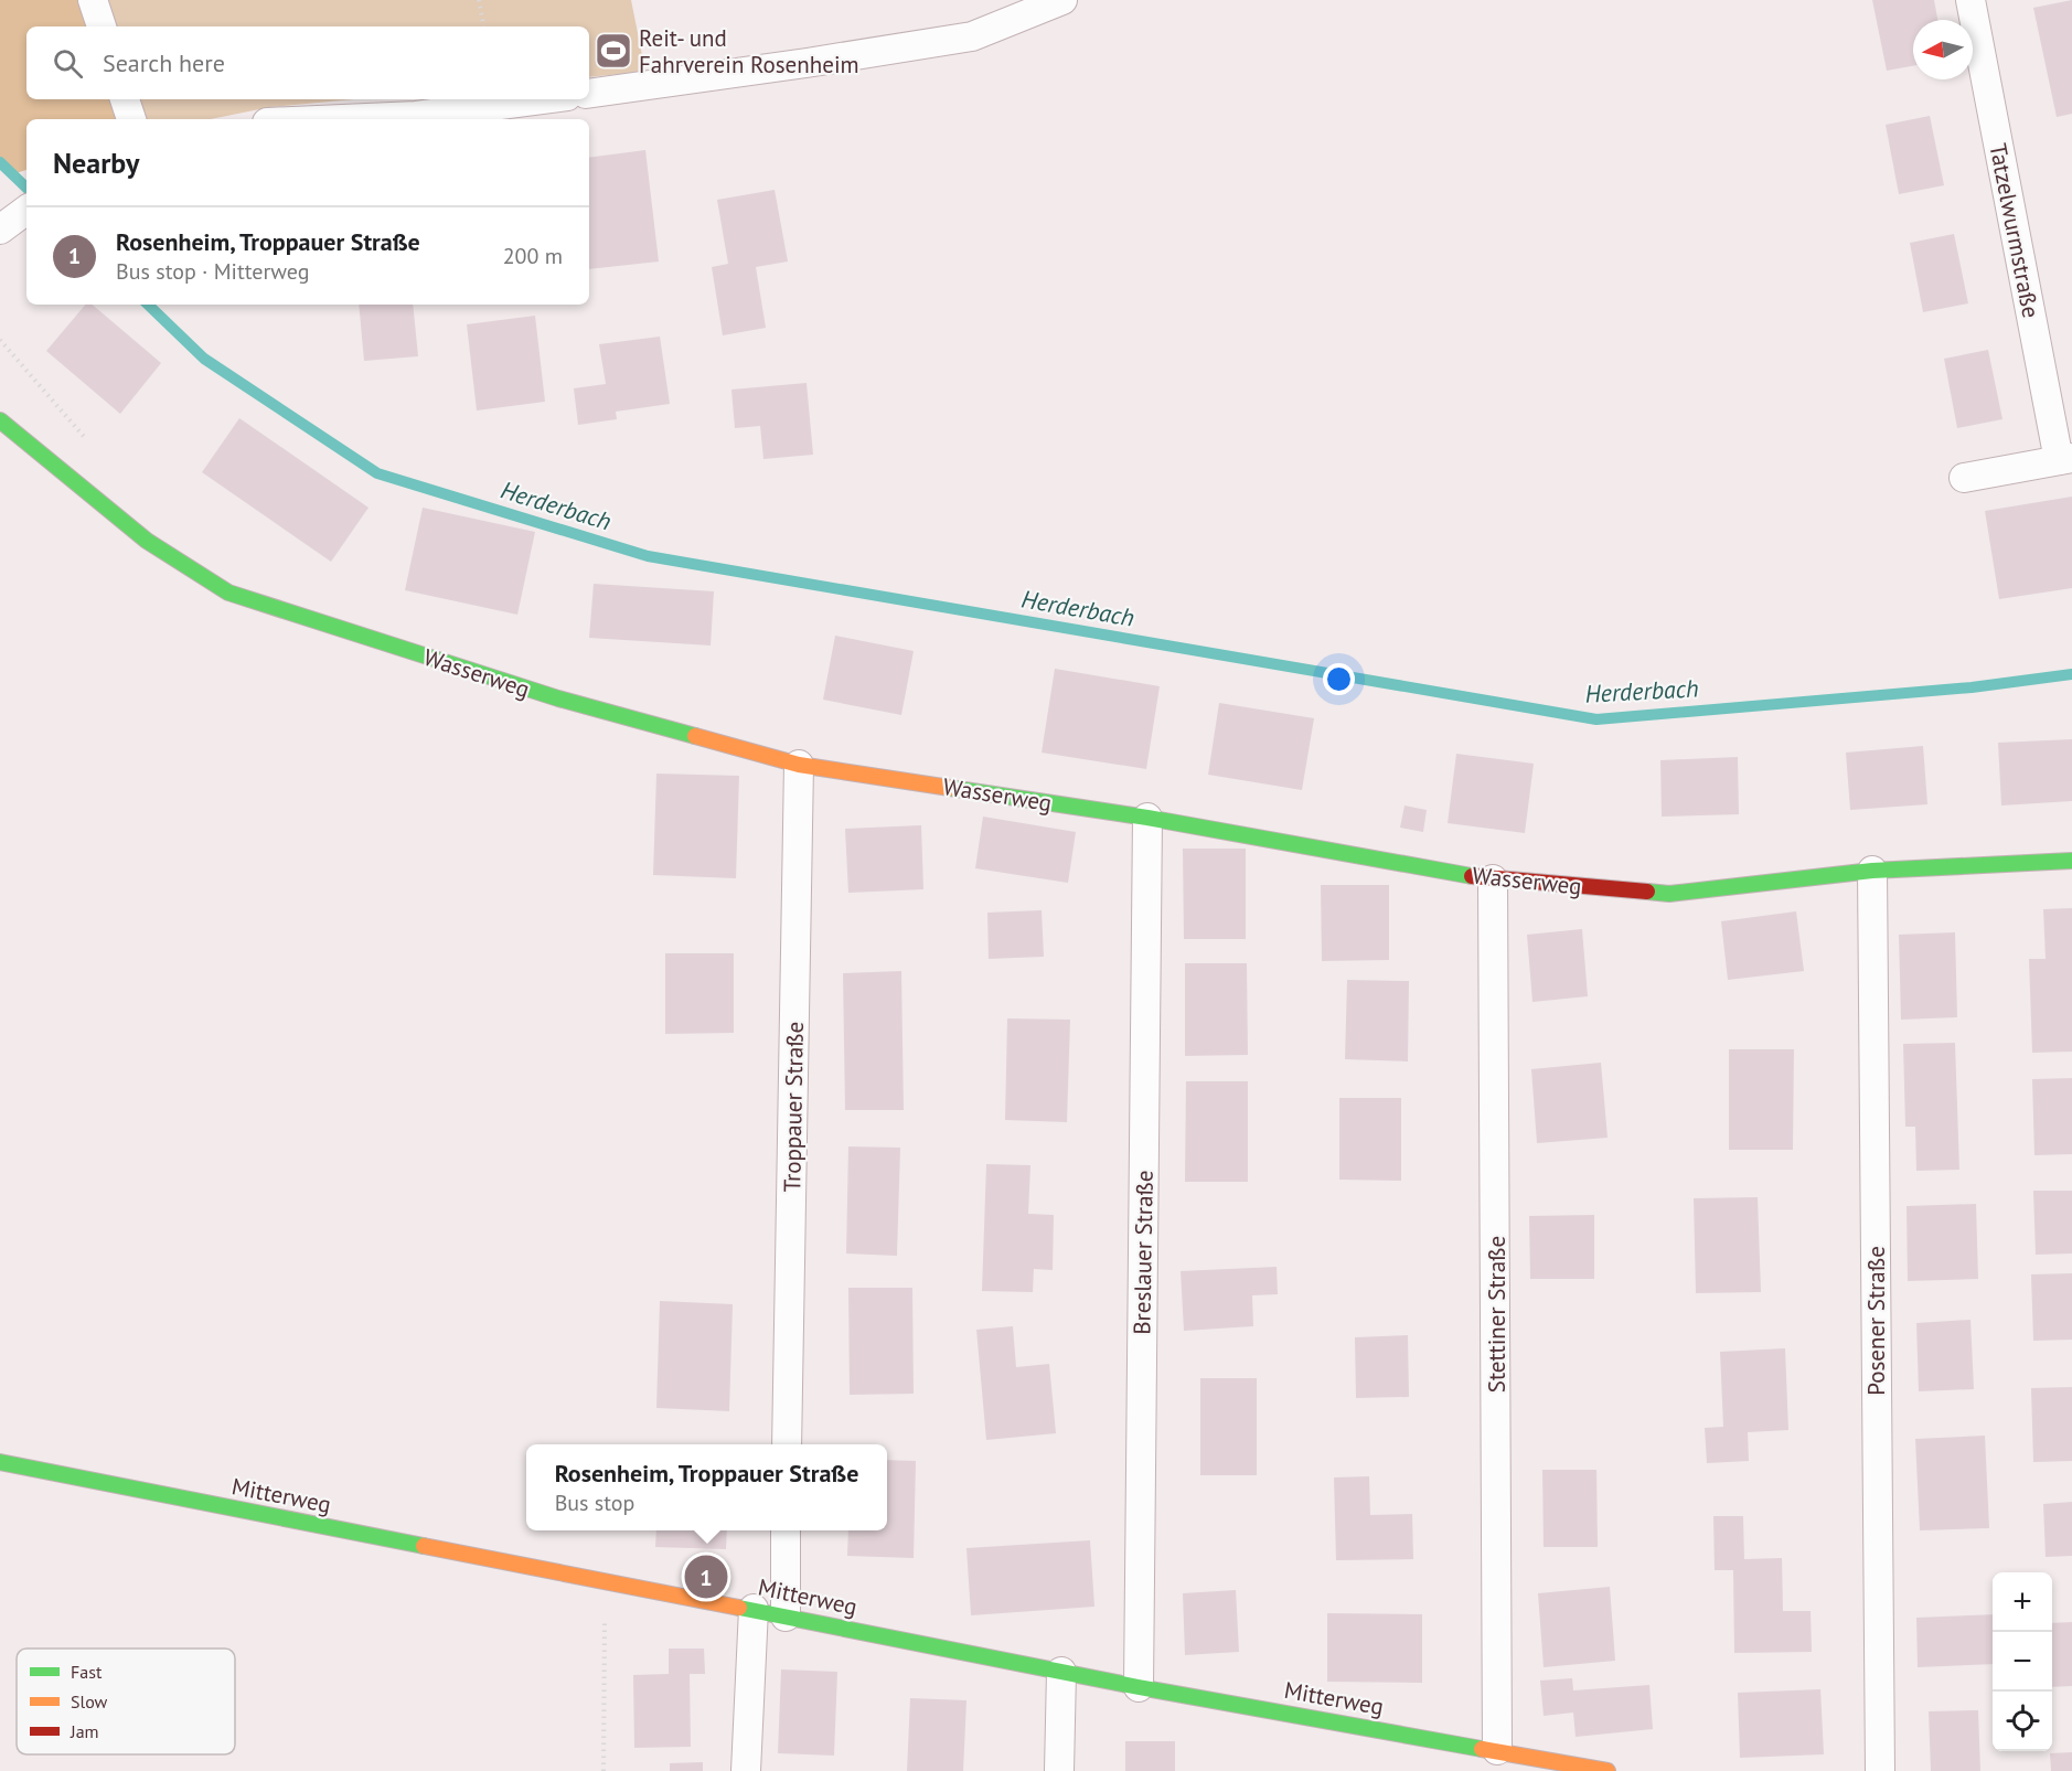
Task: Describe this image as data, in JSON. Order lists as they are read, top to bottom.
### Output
{
  "streets": {
    "street": [
      "Tatzelwurmstraße",
      "Wasserweg",
      "Troppauer Straße",
      "Breslauer Straße",
      "Stettiner Straße",
      "Posener Straße",
      "Mitterweg"
    ]
  },
  "crossings": [
    ["Wasserweg", "Troppauer Straße"],
    ["Wasserweg", "Breslauer Straße"],
    ["Wasserweg", "Stettiner Straße"],
    ["Wasserweg", "Posener Straße"],
    ["Breslauer Straße", "Mitterweg"],
    ["Stettiner Straße", "Mitterweg"]
  ],
  "water": ["Herderbach"],
  "places": {
    "sports": ["Reit- und Fahrverein Rosenheim"]
  },
  "legend": ["Fast", "Slow", "Jam"],
  "north": "left",
  "page": {
    "search": "Search here",
    "heading": "Nearby",
    "list": [
      {
        "mark": "1",
        "name": "Rosenheim, Troppauer Straße",
        "note": "Bus stop · Mitterweg",
        "value": "200 m"
      }
    ],
    "popup": ["Rosenheim, Troppauer Straße", "Bus stop"],
    "pins": "1",
    "map_buttons": ["+", "−"]
  }
}
